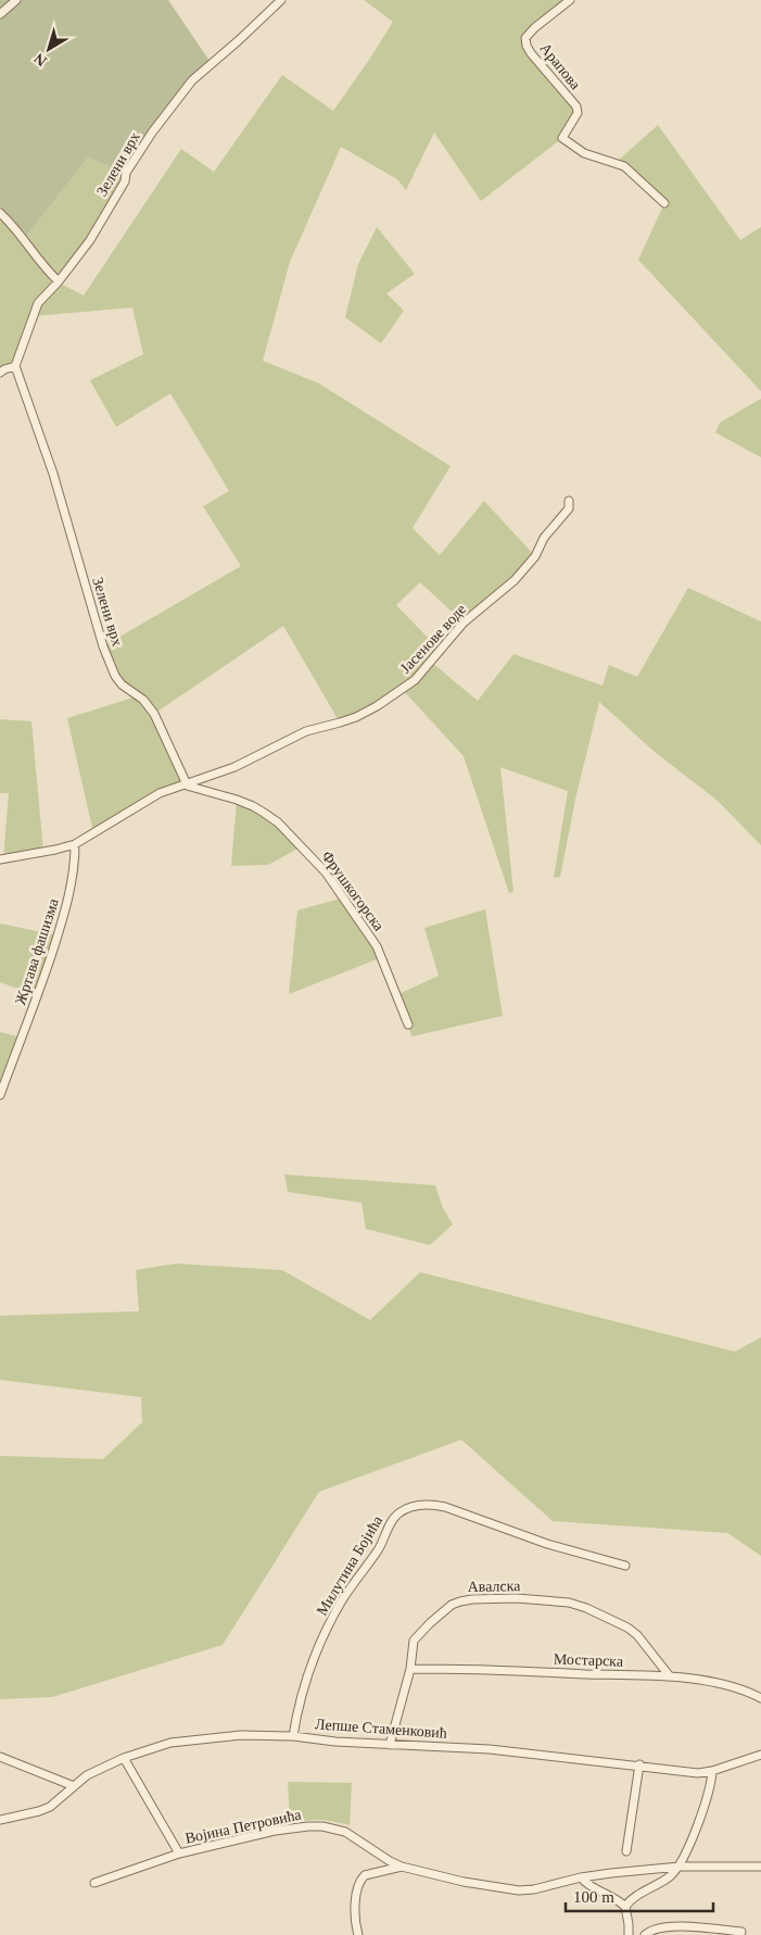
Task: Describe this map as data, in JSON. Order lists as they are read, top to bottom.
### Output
{
  "streets": {
    "street": [
      "Арапова",
      "Зелени врх",
      "Јасенове воде",
      "Фрушкогорска",
      "Жртава фашизма",
      "Милутина Бојића",
      "Авалска",
      "Мостарска",
      "Лепше Стаменковић",
      "Војина Петровића"
    ]
  },
  "crossings": [
    ["Зелени врх", "Јасенове воде"],
    ["Зелени врх", "Фрушкогорска"],
    ["Јасенове воде", "Фрушкогорска"],
    ["Милутина Бојића", "Лепше Стаменковић"],
    ["Авалска", "Мостарска"],
    ["Авалска", "Лепше Стаменковић"]
  ],
  "scale_bar": "100 m",
  "north": "bottom left"
}
